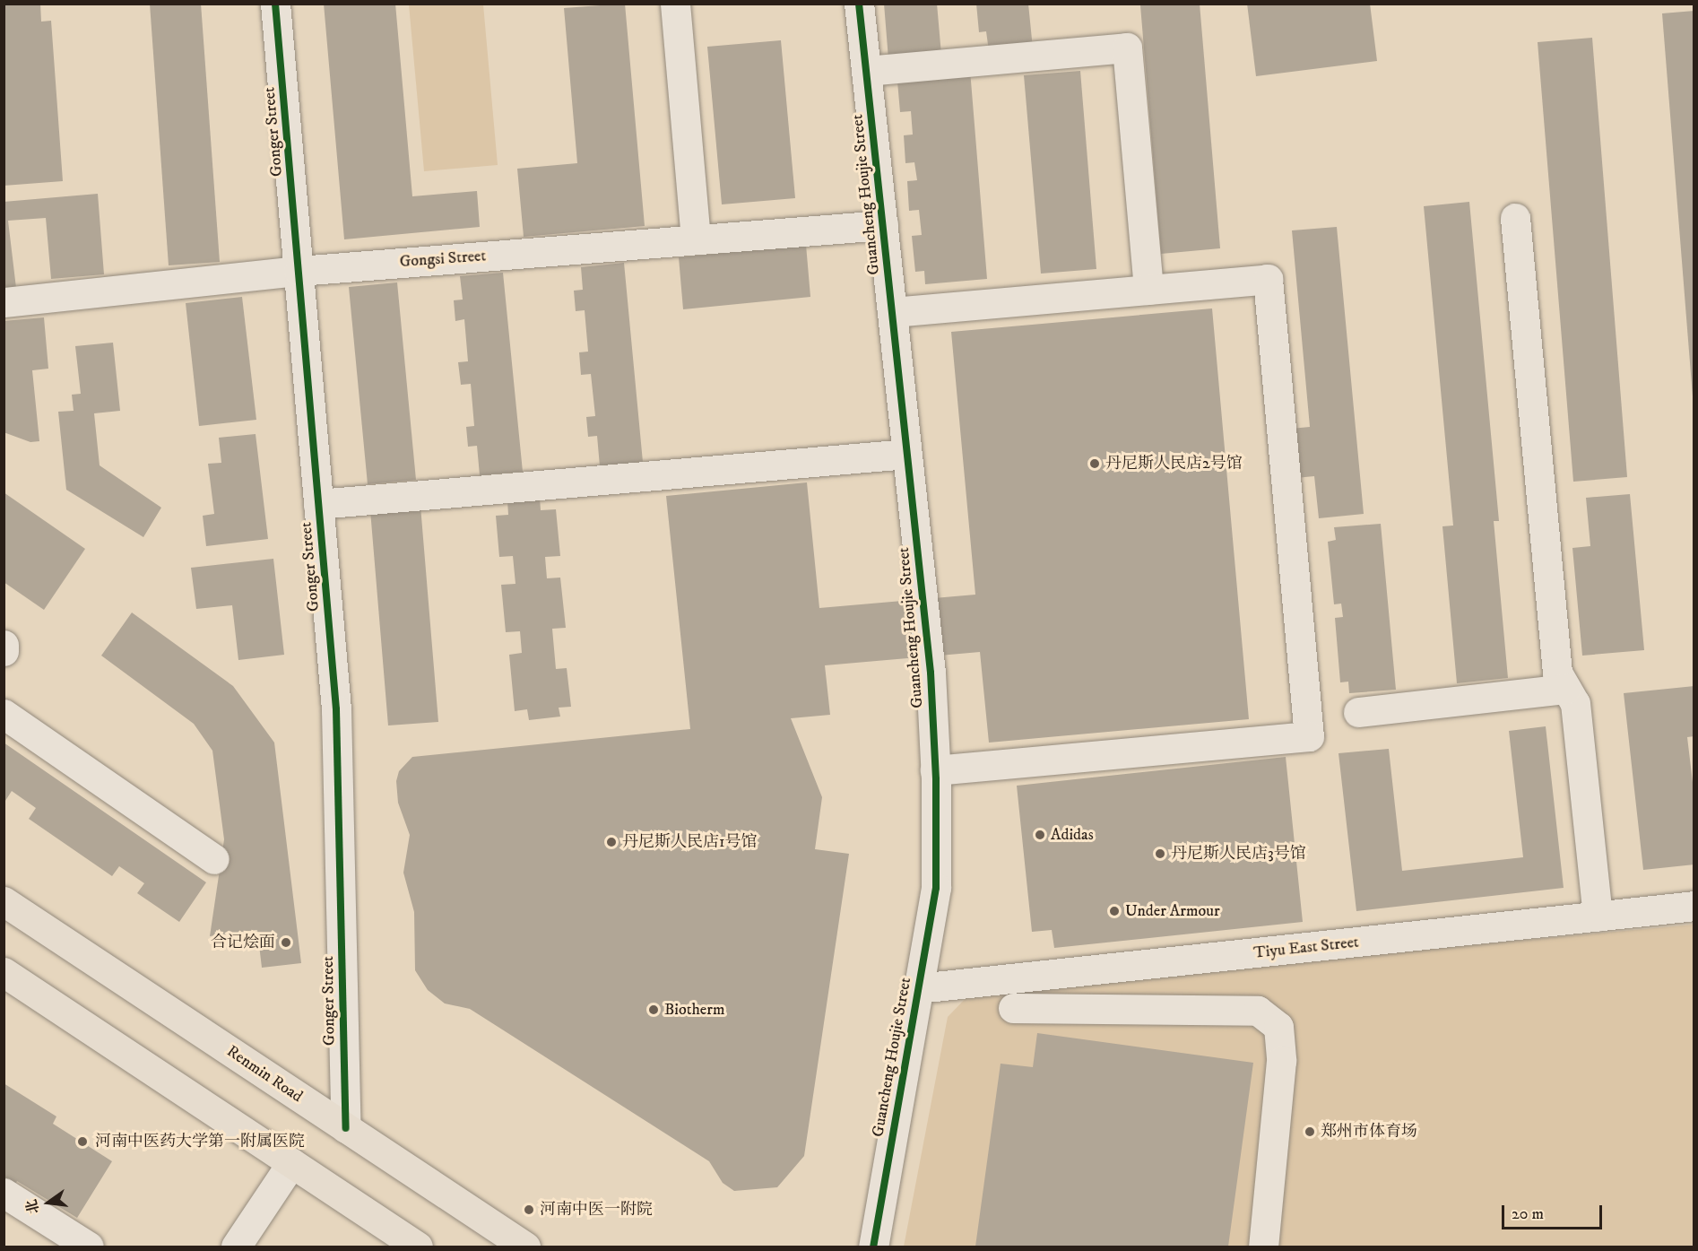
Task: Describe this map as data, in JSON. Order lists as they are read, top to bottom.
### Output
{
  "streets": {
    "main road": ["Renmin Road"],
    "street": [
      "Gonger Street",
      "Guancheng Houjie Street",
      "Gongsi Street",
      "Tiyu East Street"
    ]
  },
  "crossings": [
    ["Gonger Street", "Gongsi Street"],
    ["Gonger Street", "Renmin Road"],
    ["Guancheng Houjie Street", "Gongsi Street"],
    ["Guancheng Houjie Street", "Tiyu East Street"]
  ],
  "places": [
    "丹尼斯人民店2号馆",
    "Adidas",
    "丹尼斯人民店1号馆",
    "丹尼斯人民店3号馆",
    "Under Armour",
    "合记烩面",
    "Biotherm",
    "郑州市体育场",
    "河南中医药大学第一附属医院",
    "河南中医一附院"
  ],
  "scale_bar": "20 m",
  "north": "left"
}
